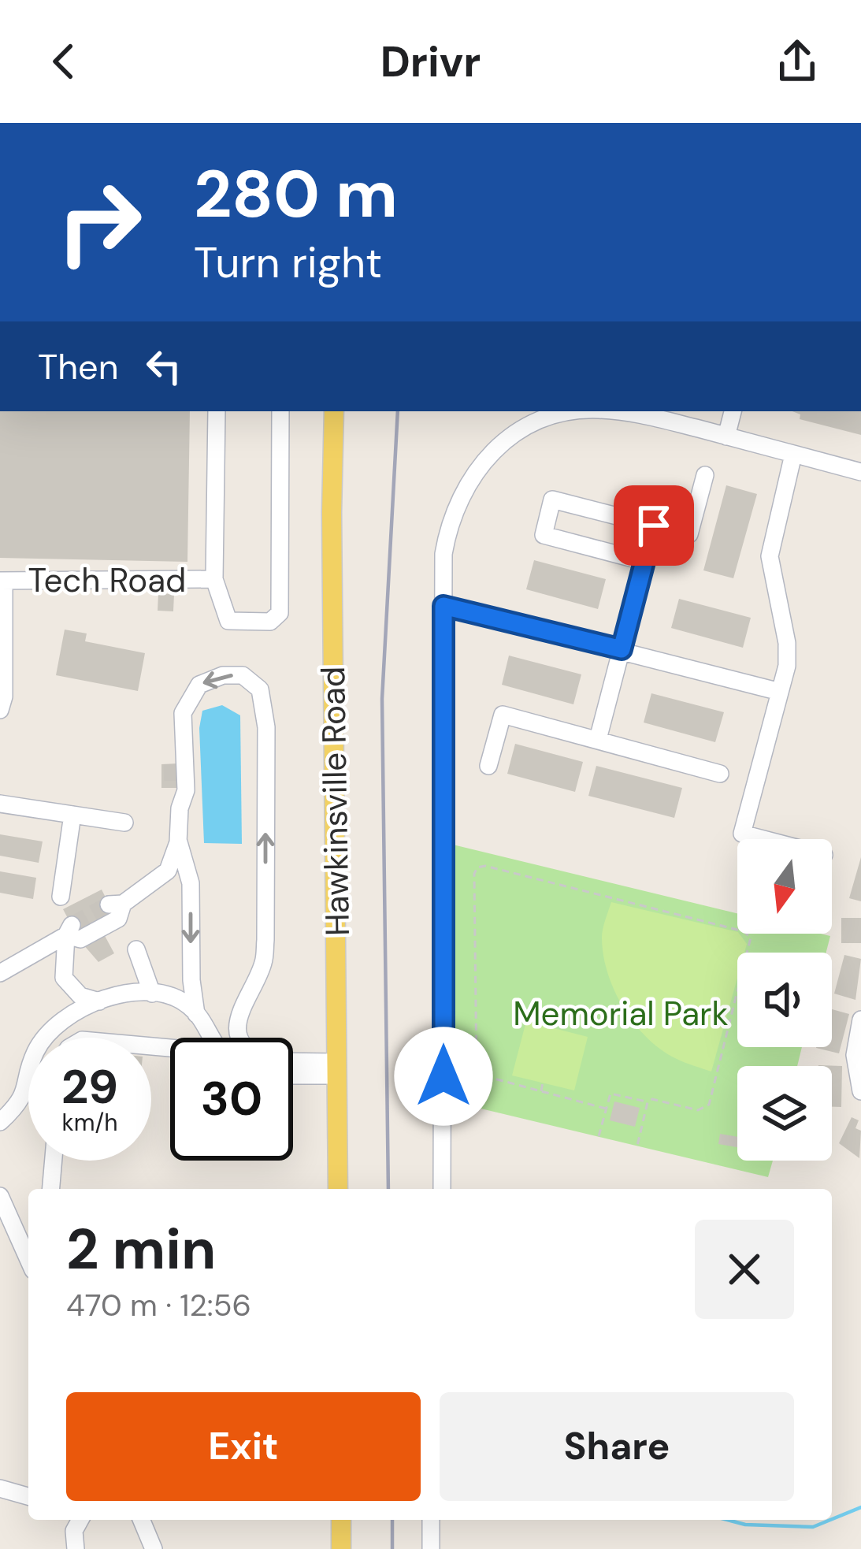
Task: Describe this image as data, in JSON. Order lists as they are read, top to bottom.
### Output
{
  "streets": {
    "main road": ["Hawkinsville Road"],
    "street": ["Tech Road"]
  },
  "parks": ["Memorial Park"],
  "north": "bottom",
  "page": {
    "header": "Drivr",
    "turn": ["280 m", "Turn right"],
    "then": "Then",
    "speed": "29 km/h",
    "limit": "30",
    "heading": ["2 min", "470 m · 12:56"],
    "buttons": ["Exit", "Share"]
  }
}
